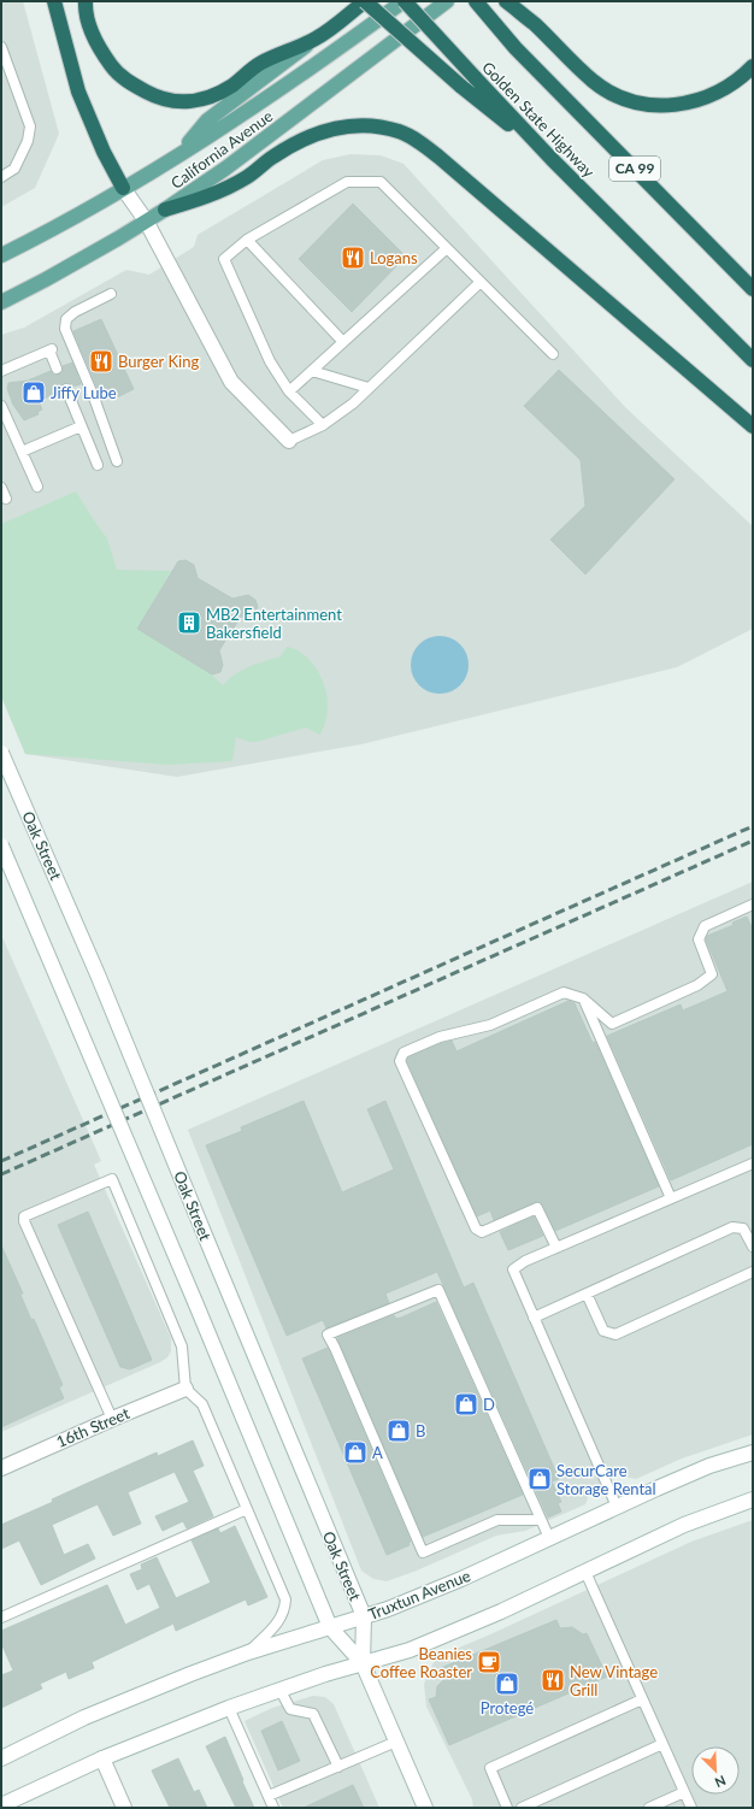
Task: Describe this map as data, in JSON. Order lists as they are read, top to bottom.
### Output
{
  "streets": {
    "highway": ["Golden State Highway", "CA 99"],
    "main road": [
      "California Avenue",
      "Oak Street",
      "16th Street",
      "Truxtun Avenue"
    ]
  },
  "crossings": [
    ["Golden State Highway", "California Avenue"],
    ["Oak Street", "Truxtun Avenue"]
  ],
  "places": {
    "restaurant": ["Logans", "Burger King", "New Vintage Grill"],
    "shop": [
      "Jiffy Lube",
      "D",
      "B",
      "A",
      "SecurCare Storage Rental",
      "Protegé"
    ],
    "building": ["MB2 Entertainment Bakersfield"],
    "cafe": ["Beanies Coffee Roaster"]
  },
  "north": "bottom right"
}
